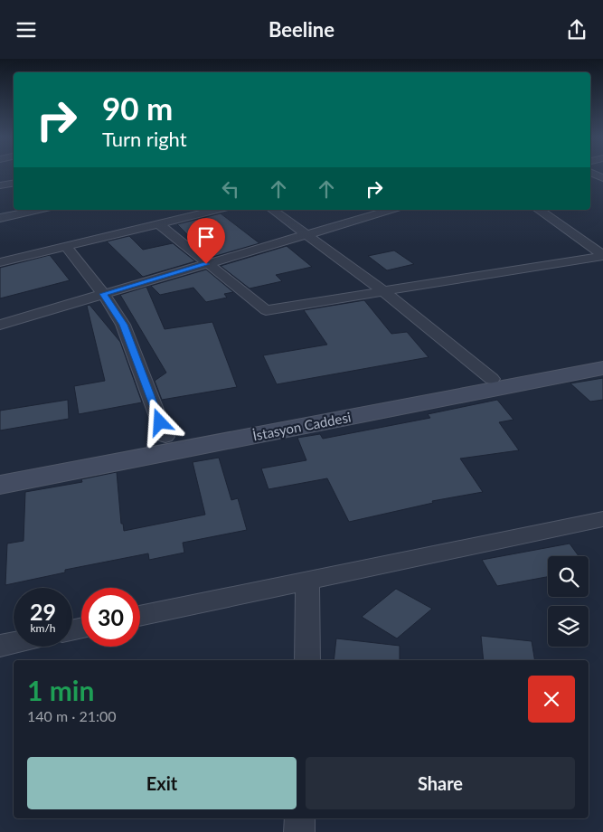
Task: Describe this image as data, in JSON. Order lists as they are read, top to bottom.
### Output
{
  "streets": {
    "main road": ["İstasyon Caddesi"]
  },
  "page": {
    "header": "Beeline",
    "turn": ["90 m", "Turn right"],
    "speed": "29 km/h",
    "limit": "30",
    "heading": ["1 min", "140 m · 21:00"],
    "buttons": ["Exit", "Share"]
  }
}
